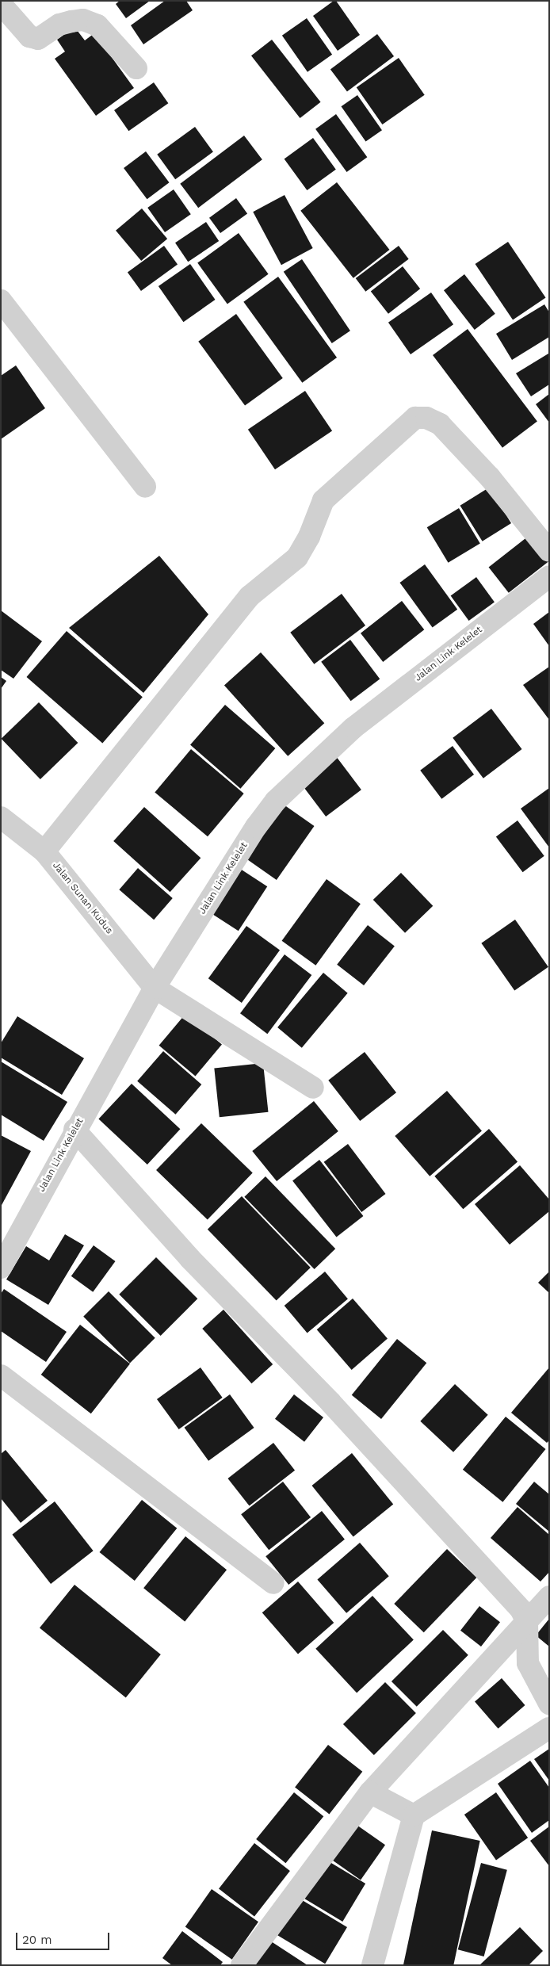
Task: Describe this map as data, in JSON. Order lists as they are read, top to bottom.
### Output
{
  "streets": {
    "street": ["Jalan Link Kelelet", "Jalan Sunan Kudus"]
  },
  "crossings": [
    ["Jalan Link Kelelet", "Jalan Sunan Kudus"]
  ],
  "scale_bar": "20 m"
}
